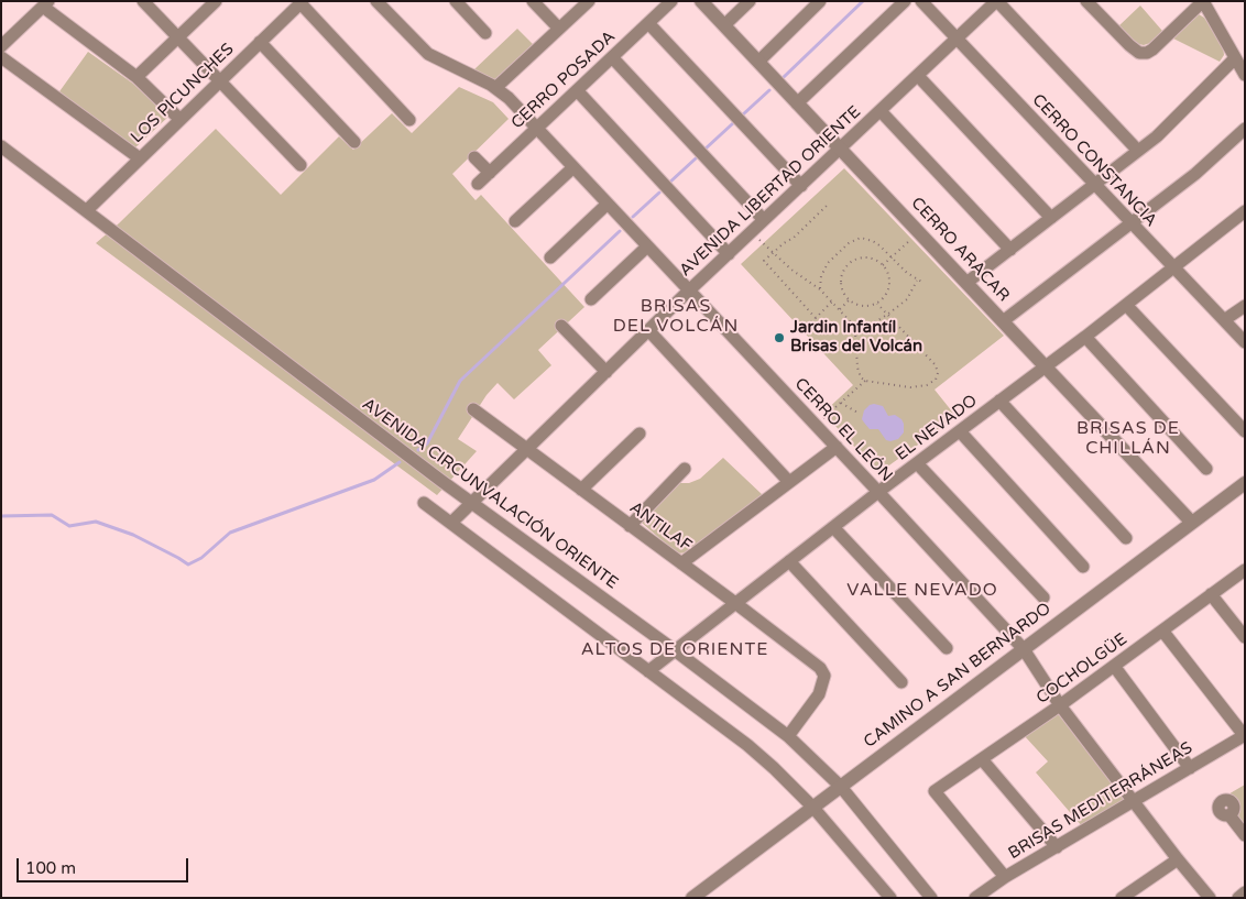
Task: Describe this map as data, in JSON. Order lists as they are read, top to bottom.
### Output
{
  "streets": {
    "street": [
      "CERRO POSADA",
      "LOS PICUNCHES",
      "CERRO CONSTANCIA",
      "AVENIDA LIBERTAD ORIENTE",
      "CERRO ARACAR",
      "EL NEVADO",
      "CERRO EL LEÓN",
      "AVENIDA CIRCUNVALACIÓN ORIENTE",
      "ANTILAF",
      "COCHOLGÜE",
      "CAMINO A SAN BERNARDO",
      "BRISAS MEDITERRÁNEAS"
    ]
  },
  "crossings": [
    ["CERRO POSADA", "CERRO EL LEÓN"],
    ["LOS PICUNCHES", "AVENIDA CIRCUNVALACIÓN ORIENTE"],
    ["CERRO CONSTANCIA", "AVENIDA LIBERTAD ORIENTE"],
    ["CERRO CONSTANCIA", "EL NEVADO"],
    ["AVENIDA LIBERTAD ORIENTE", "CERRO ARACAR"],
    ["AVENIDA LIBERTAD ORIENTE", "CERRO EL LEÓN"],
    ["AVENIDA LIBERTAD ORIENTE", "AVENIDA CIRCUNVALACIÓN ORIENTE"],
    ["AVENIDA LIBERTAD ORIENTE", "ANTILAF"],
    ["CERRO ARACAR", "EL NEVADO"],
    ["CERRO ARACAR", "CAMINO A SAN BERNARDO"],
    ["EL NEVADO", "CERRO EL LEÓN"],
    ["EL NEVADO", "AVENIDA CIRCUNVALACIÓN ORIENTE"],
    ["EL NEVADO", "ANTILAF"],
    ["CERRO EL LEÓN", "COCHOLGÜE"],
    ["CERRO EL LEÓN", "CAMINO A SAN BERNARDO"],
    ["CERRO EL LEÓN", "BRISAS MEDITERRÁNEAS"],
    ["AVENIDA CIRCUNVALACIÓN ORIENTE", "ANTILAF"],
    ["AVENIDA CIRCUNVALACIÓN ORIENTE", "CAMINO A SAN BERNARDO"],
    ["COCHOLGÜE", "BRISAS MEDITERRÁNEAS"]
  ],
  "districts": [
    "BRISAS DEL VOLCÁN",
    "BRISAS DE CHILLÁN",
    "VALLE NEVADO",
    "ALTOS DE ORIENTE"
  ],
  "places": ["Jardin Infantíl Brisas del Volcán"],
  "scale_bar": "100 m"
}
